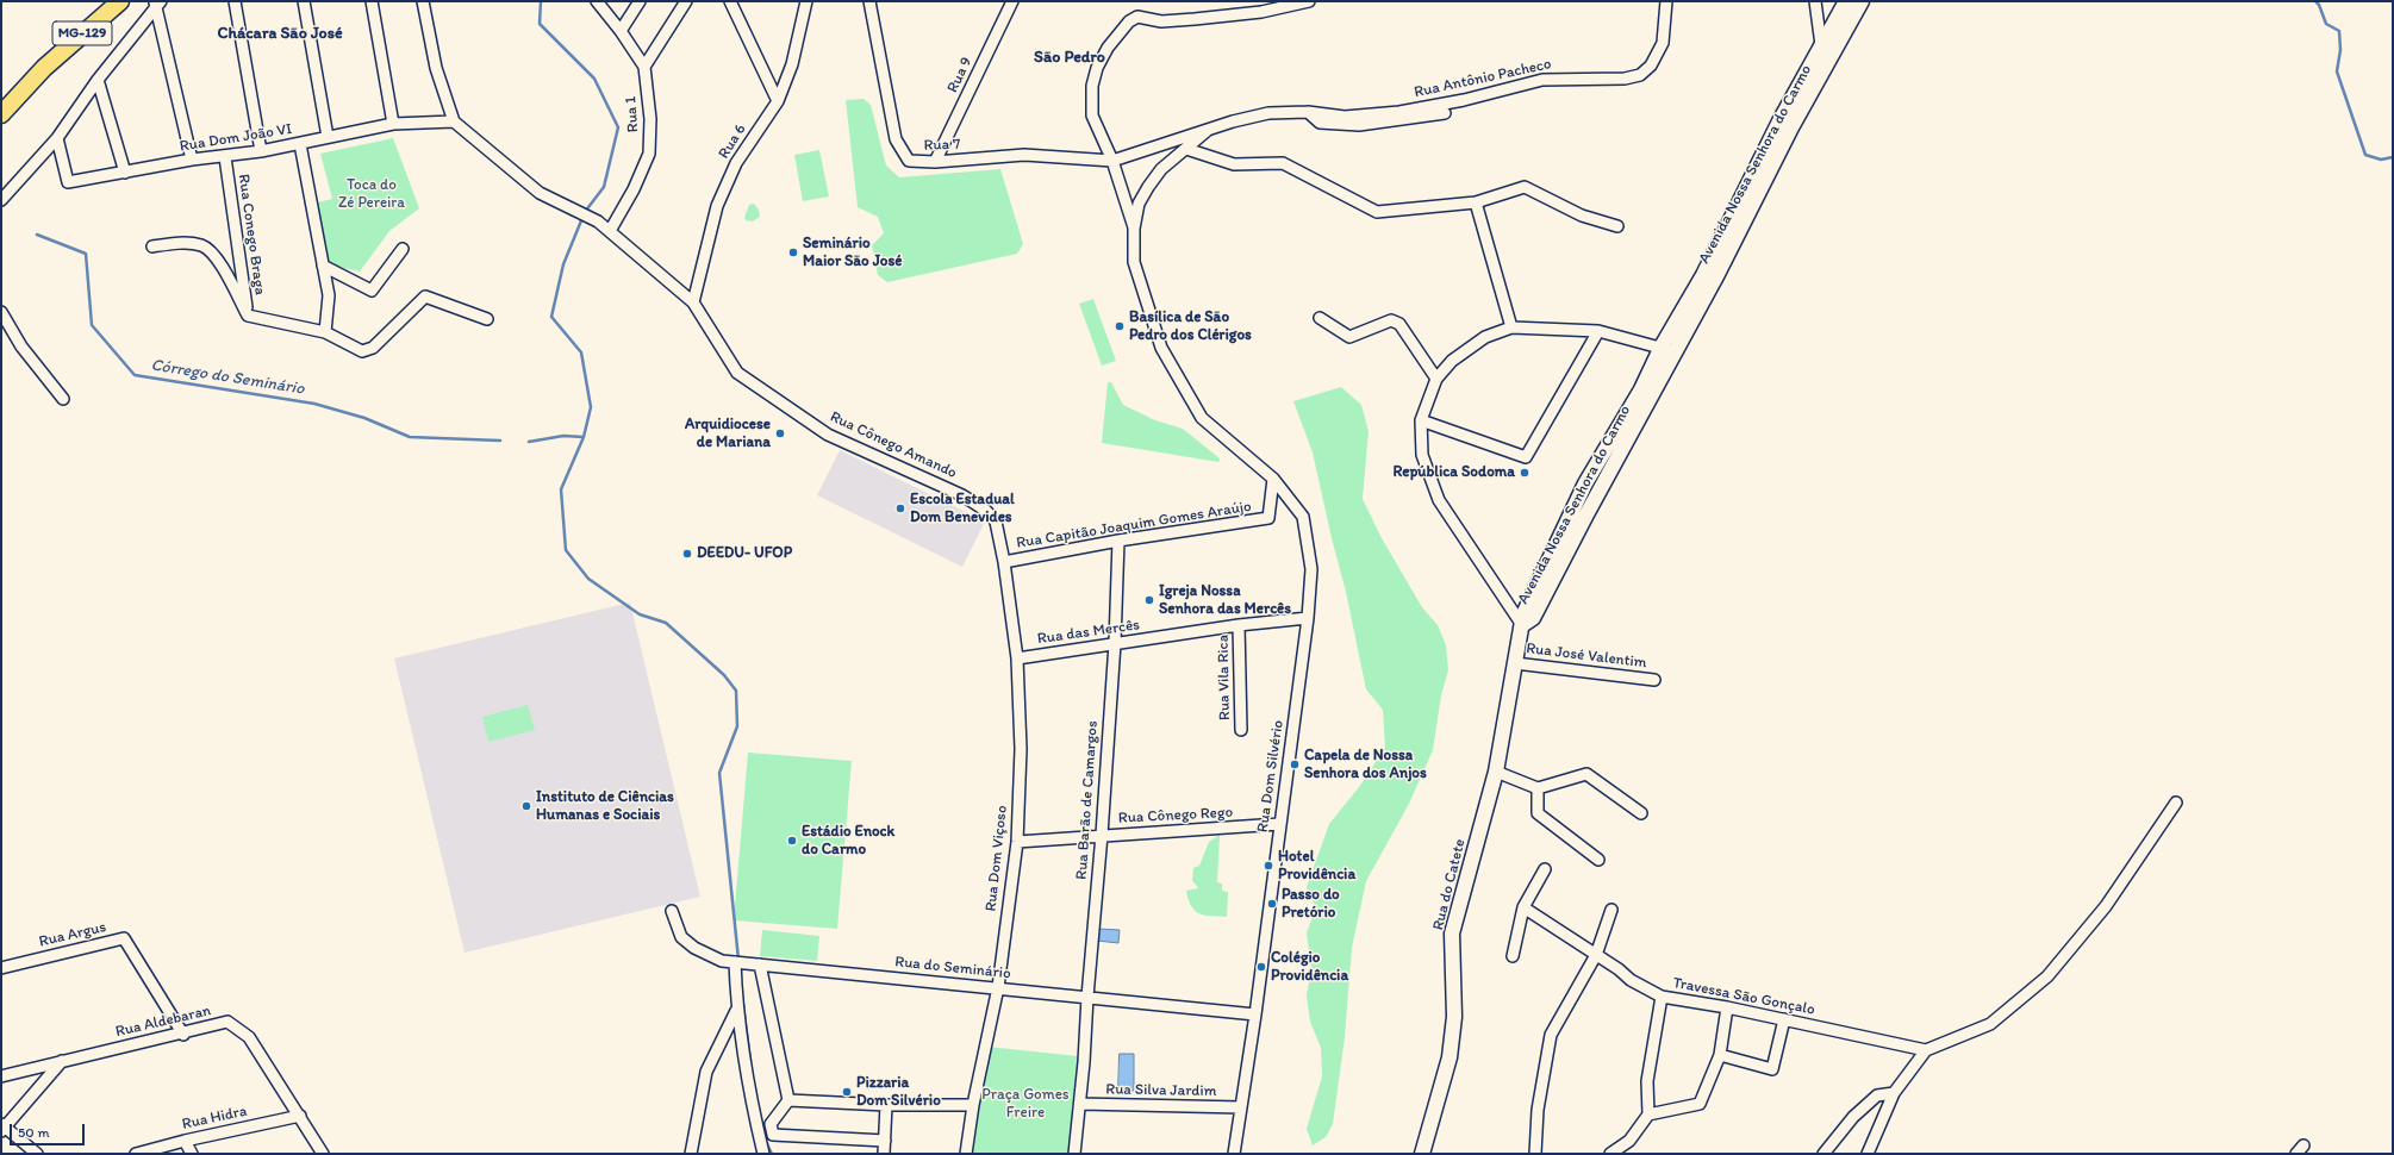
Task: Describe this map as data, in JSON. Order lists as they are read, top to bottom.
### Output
{
  "streets": {
    "main road": ["MG-129"],
    "street": [
      "Rua 9",
      "Rua Antônio Pacheco",
      "Rua 1",
      "Rua Dom João VI",
      "Rua 6",
      "Rua 7",
      "Avenida Nossa Senhora do Carmo",
      "Rua Conego Braga",
      "Rua Cônego Amando",
      "Rua Capitão Joaquim Gomes Araújo",
      "Rua das Mercês",
      "Rua José Valentim",
      "Rua Vila Rica",
      "Rua Dom Silvério",
      "Rua Barão de Camargos",
      "Rua Cônego Rego",
      "Rua Dom Viçoso",
      "Rua do Catete",
      "Rua Argus",
      "Rua do Seminário",
      "Travessa São Gonçalo",
      "Rua Aldebaran",
      "Rua Silva Jardim",
      "Rua Hidra"
    ]
  },
  "crossings": [
    ["Rua 9", "Rua 7"],
    ["Rua Antônio Pacheco", "Rua 7"],
    ["Rua Antônio Pacheco", "Rua Dom Silvério"],
    ["Rua 1", "Rua Cônego Amando"],
    ["Rua Dom João VI", "Rua Conego Braga"],
    ["Rua Dom João VI", "Rua Cônego Amando"],
    ["Rua 6", "Rua Cônego Amando"],
    ["Avenida Nossa Senhora do Carmo", "Rua do Catete"],
    ["Rua Cônego Amando", "Rua Capitão Joaquim Gomes Araújo"],
    ["Rua Cônego Amando", "Rua Dom Viçoso"],
    ["Rua Capitão Joaquim Gomes Araújo", "Rua Dom Silvério"],
    ["Rua Capitão Joaquim Gomes Araújo", "Rua Barão de Camargos"],
    ["Rua Capitão Joaquim Gomes Araújo", "Rua Dom Viçoso"],
    ["Rua das Mercês", "Rua Vila Rica"],
    ["Rua das Mercês", "Rua Dom Silvério"],
    ["Rua das Mercês", "Rua Barão de Camargos"],
    ["Rua das Mercês", "Rua Dom Viçoso"],
    ["Rua José Valentim", "Rua do Catete"],
    ["Rua Dom Silvério", "Rua Cônego Rego"],
    ["Rua Dom Silvério", "Rua do Seminário"],
    ["Rua Dom Silvério", "Rua Silva Jardim"],
    ["Rua Barão de Camargos", "Rua Cônego Rego"],
    ["Rua Barão de Camargos", "Rua do Seminário"],
    ["Rua Barão de Camargos", "Rua Silva Jardim"],
    ["Rua Cônego Rego", "Rua Dom Viçoso"],
    ["Rua Dom Viçoso", "Rua do Seminário"],
    ["Rua Argus", "Rua Aldebaran"],
    ["Rua Aldebaran", "Rua Hidra"]
  ],
  "districts": ["Chácara São José", "São Pedro"],
  "water": ["Córrego do Seminário"],
  "parks": ["Toca do Zé Pereira", "Praça Gomes Freire"],
  "places": [
    "Seminário Maior São José",
    "Basílica de São Pedro dos Clérigos",
    "Arquidiocese de Mariana",
    "República Sodoma",
    "Escola Estadual Dom Benevides",
    "DEEDU- UFOP",
    "Igreja Nossa Senhora das Mercês",
    "Capela de Nossa Senhora dos Anjos",
    "Instituto de Ciências Humanas e Sociais",
    "Estádio Enock do Carmo",
    "Hotel Providência",
    "Passo do Pretório",
    "Colégio Providência",
    "Pizzaria Dom Silvério"
  ],
  "scale_bar": "50 m"
}
